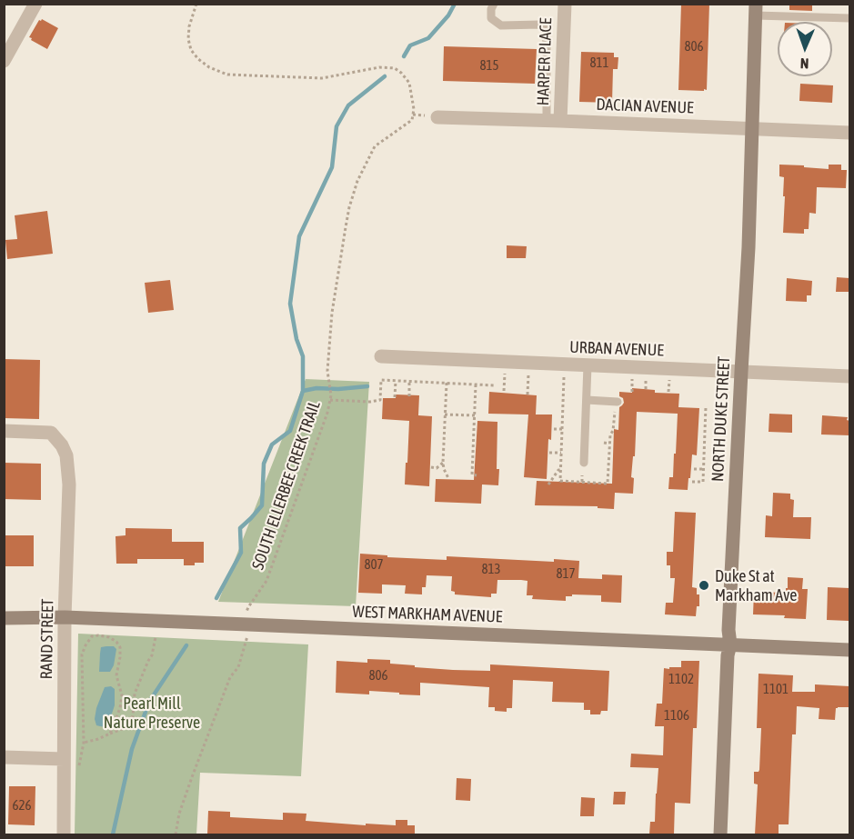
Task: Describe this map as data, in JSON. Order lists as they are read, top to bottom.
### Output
{
  "streets": {
    "street": [
      "HARPER PLACE",
      "DACIAN AVENUE",
      "URBAN AVENUE",
      "NORTH DUKE STREET",
      "WEST MARKHAM AVENUE",
      "RAND STREET"
    ],
    "path": ["SOUTH ELLERBEE CREEK TRAIL"]
  },
  "crossings": [
    ["HARPER PLACE", "DACIAN AVENUE"],
    ["DACIAN AVENUE", "NORTH DUKE STREET"],
    ["URBAN AVENUE", "NORTH DUKE STREET"],
    ["NORTH DUKE STREET", "WEST MARKHAM AVENUE"],
    ["WEST MARKHAM AVENUE", "RAND STREET"]
  ],
  "parks": ["Pearl Mill Nature Preserve"],
  "places": ["Duke St at Markham Ave"],
  "house_numbers": [
    "806",
    "811",
    "815",
    "807",
    "813",
    "817",
    "806",
    "1102",
    "1101",
    "1106",
    "626"
  ],
  "north": "bottom"
}
